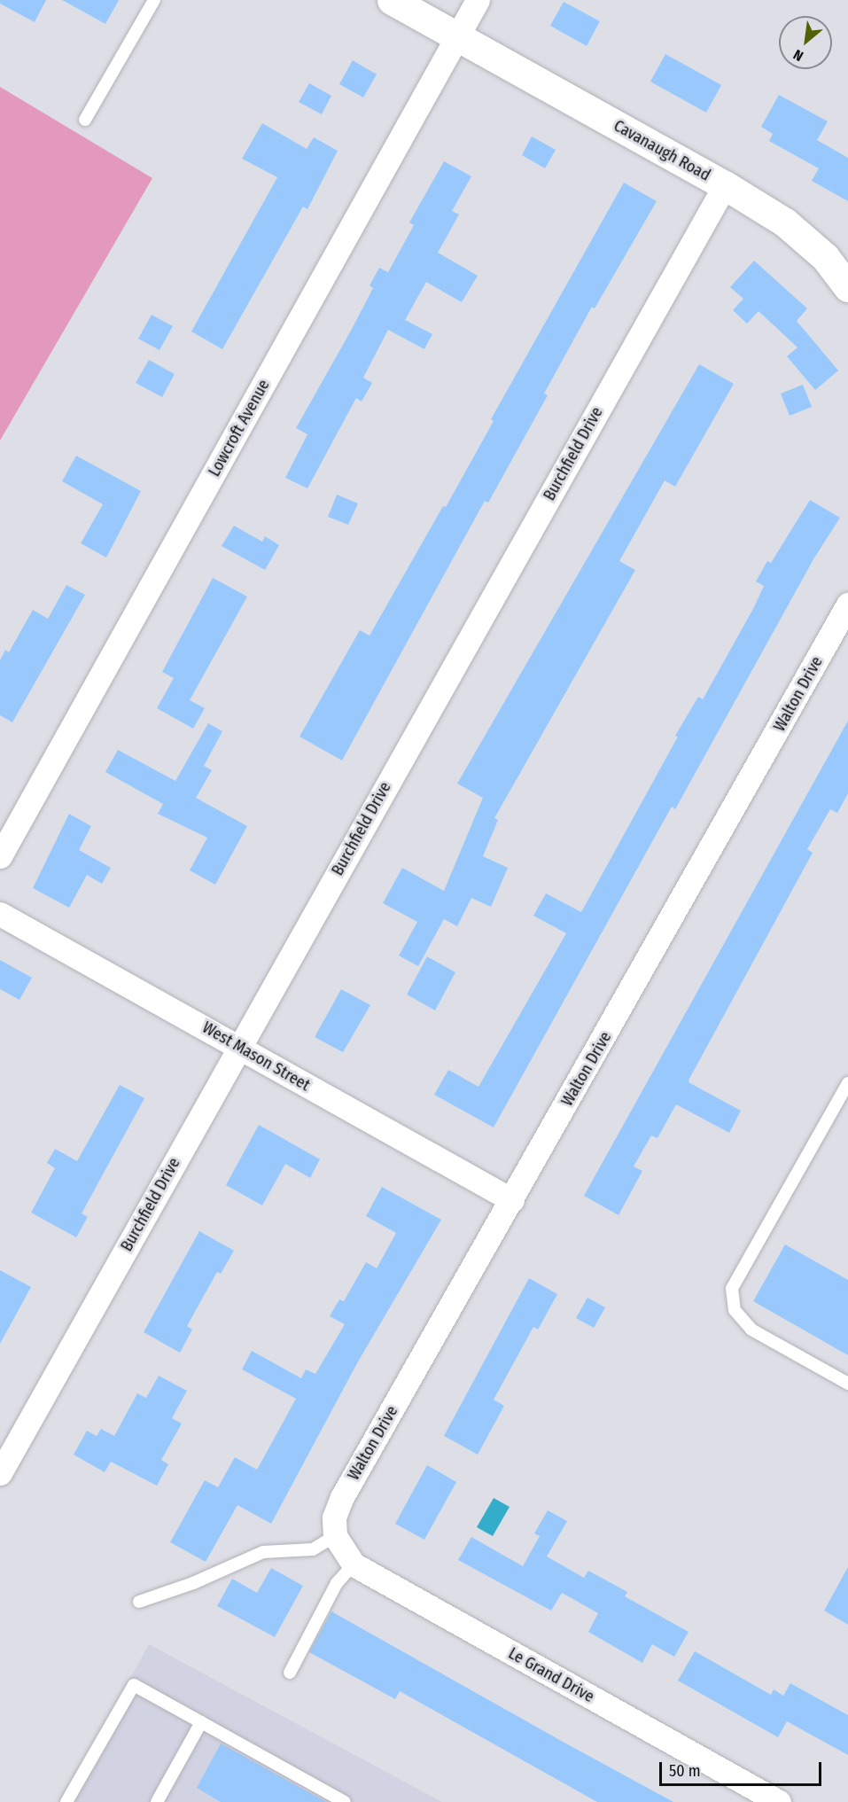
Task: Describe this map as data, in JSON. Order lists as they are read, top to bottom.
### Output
{
  "streets": {
    "street": [
      "Cavanaugh Road",
      "Lowcroft Avenue",
      "Burchfield Drive",
      "Walton Drive",
      "West Mason Street",
      "Le Grand Drive"
    ]
  },
  "crossings": [
    ["Cavanaugh Road", "Lowcroft Avenue"],
    ["Cavanaugh Road", "Burchfield Drive"],
    ["Burchfield Drive", "West Mason Street"],
    ["Walton Drive", "West Mason Street"],
    ["Walton Drive", "Le Grand Drive"]
  ],
  "scale_bar": "50 m",
  "north": "bottom left"
}
